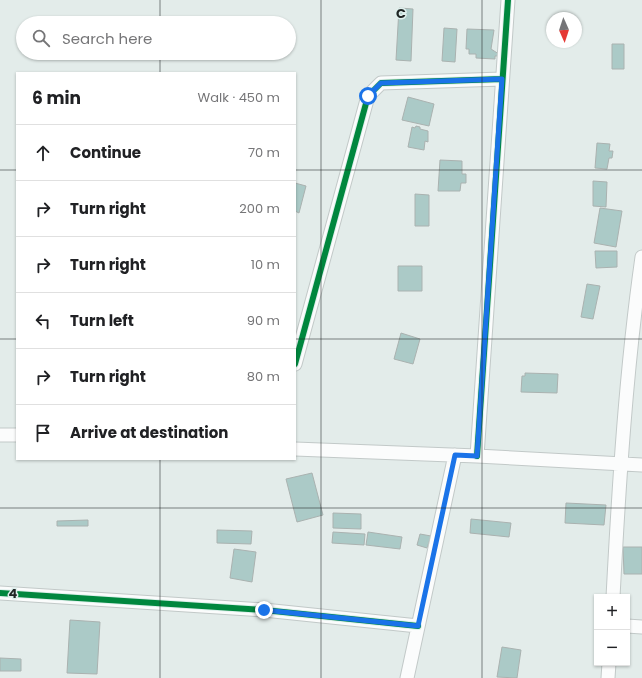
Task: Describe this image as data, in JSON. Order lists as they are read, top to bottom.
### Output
{
  "north": "bottom",
  "page": {
    "search": "Search here",
    "heading": ["6 min", "Walk · 450 m"],
    "list": [
      ["Continue", "70 m"],
      ["Turn right", "200 m"],
      ["Turn right", "10 m"],
      ["Turn left", "90 m"],
      ["Turn right", "80 m"],
      "Arrive at destination"
    ],
    "map_buttons": ["+", "−"]
  },
  "grid": {
    "columns": ["C"],
    "rows": ["4"]
  }
}
